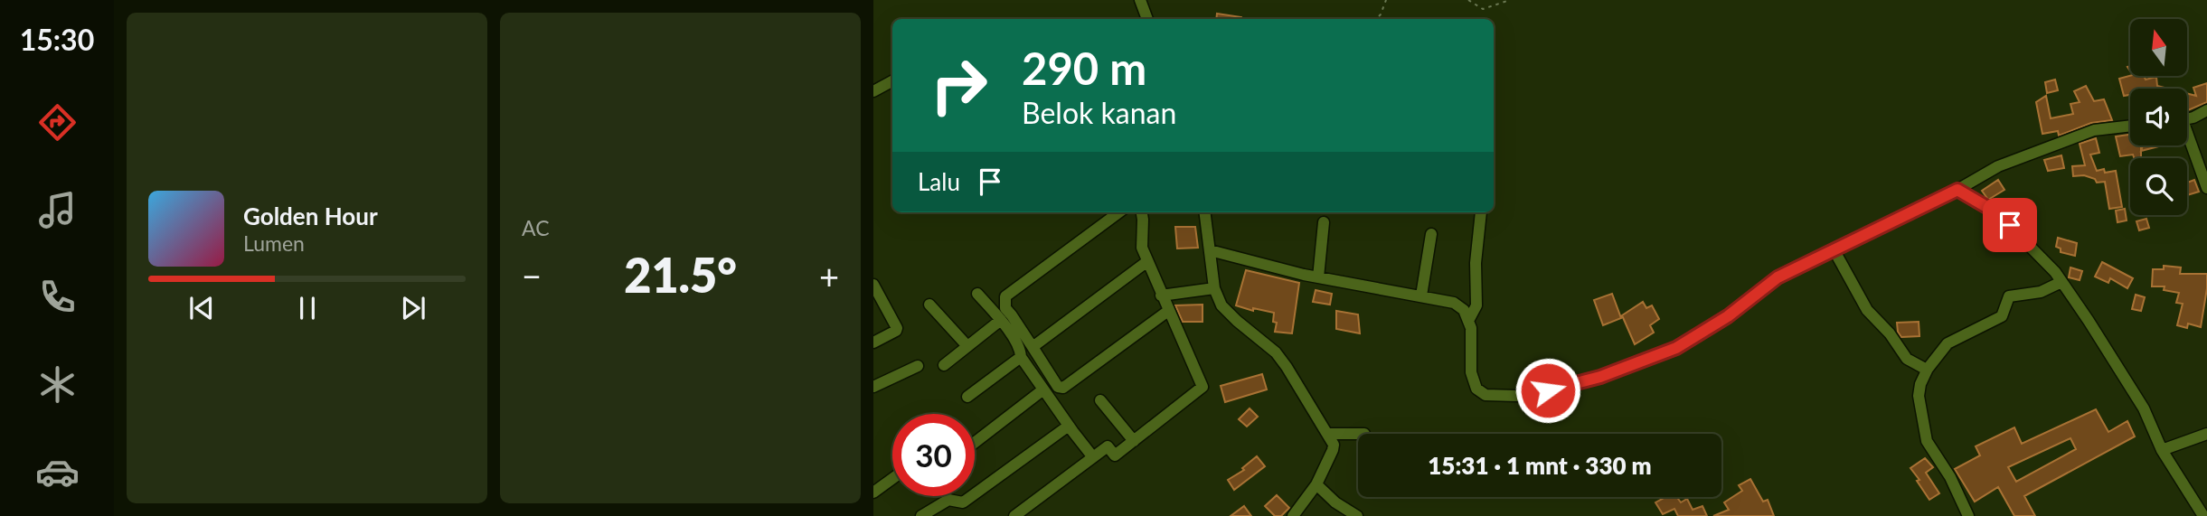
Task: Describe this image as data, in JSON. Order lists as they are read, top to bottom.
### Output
{
  "north": "top",
  "page": {
    "tabs": "15:30",
    "tile": "AC",
    "turn": ["290 m", "Belok kanan"],
    "then": "Lalu",
    "song": ["Golden Hour", "Lumen"],
    "heat": ["−", "21.5°", "+"],
    "limit": "30",
    "trip": "15:31 · 1 mnt · 330 m"
  }
}
